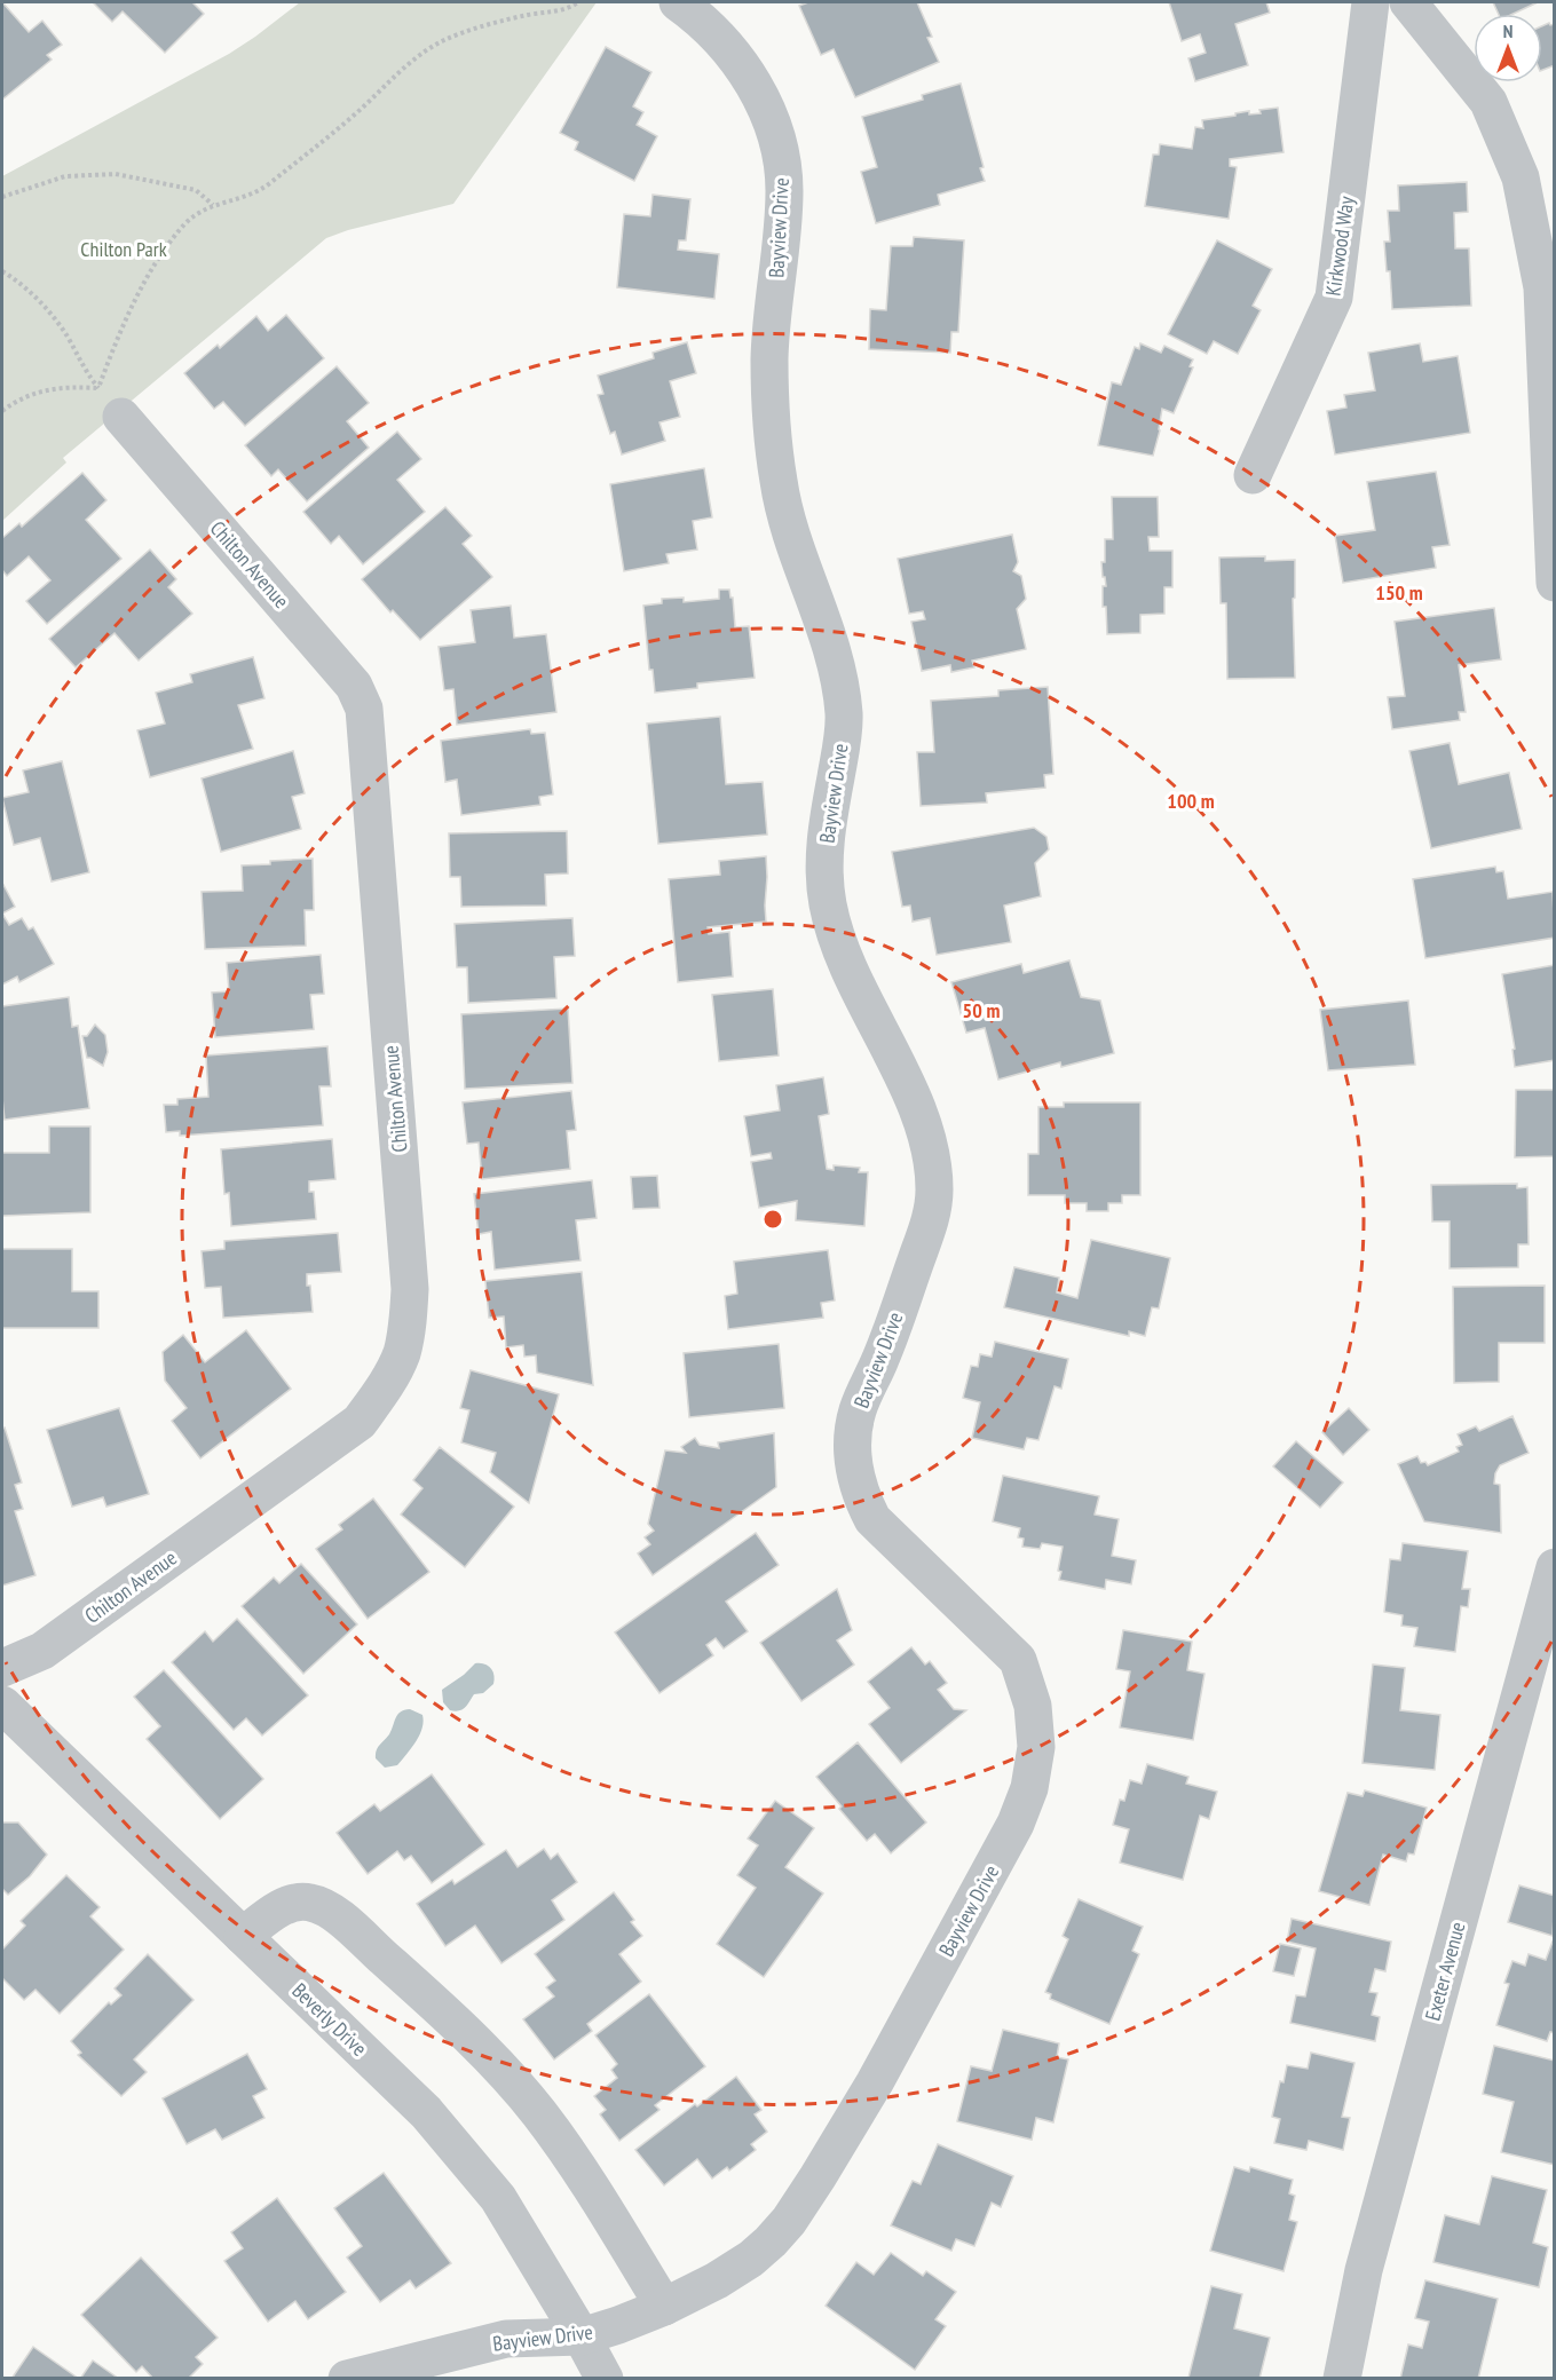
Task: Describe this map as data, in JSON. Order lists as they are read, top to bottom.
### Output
{
  "streets": {
    "street": [
      "Bayview Drive",
      "Kirkwood Way",
      "Chilton Avenue",
      "Exeter Avenue",
      "Beverly Drive"
    ]
  },
  "crossings": [
    ["Bayview Drive", "Beverly Drive"]
  ],
  "parks": ["Chilton Park"],
  "north": "top",
  "rings": ["150 m", "100 m", "50 m"]
}
